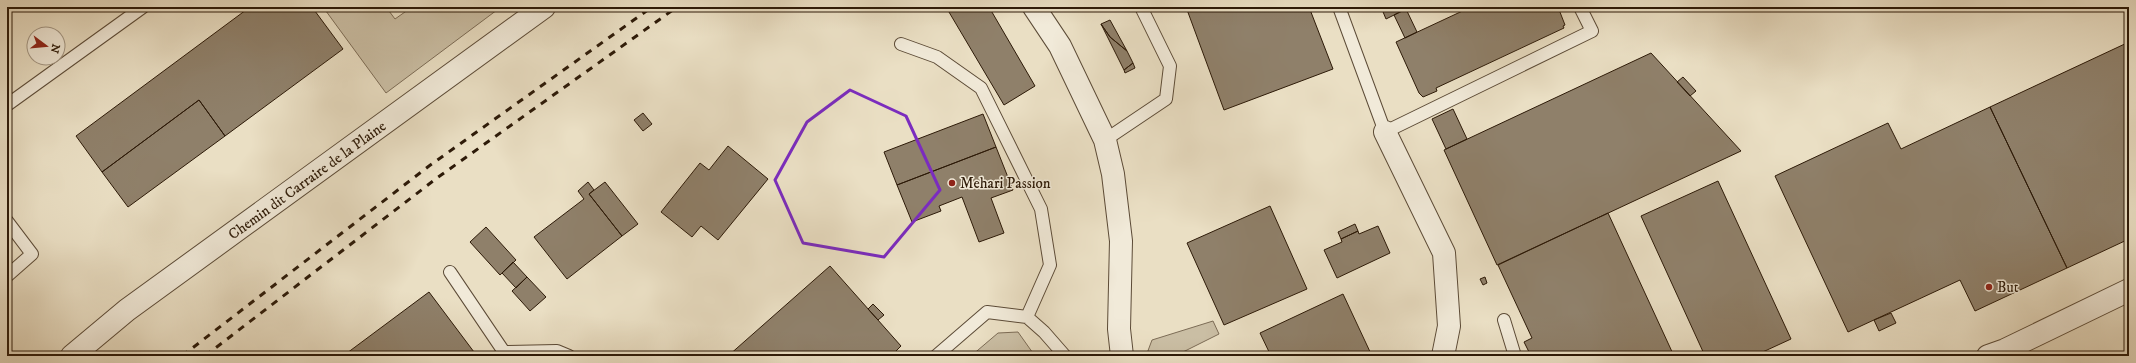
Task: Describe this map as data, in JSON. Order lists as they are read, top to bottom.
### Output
{
  "streets": {
    "street": ["Chemin dit Carraire de la Plaine"]
  },
  "places": ["Mehari Passion", "But"],
  "north": "right"
}
